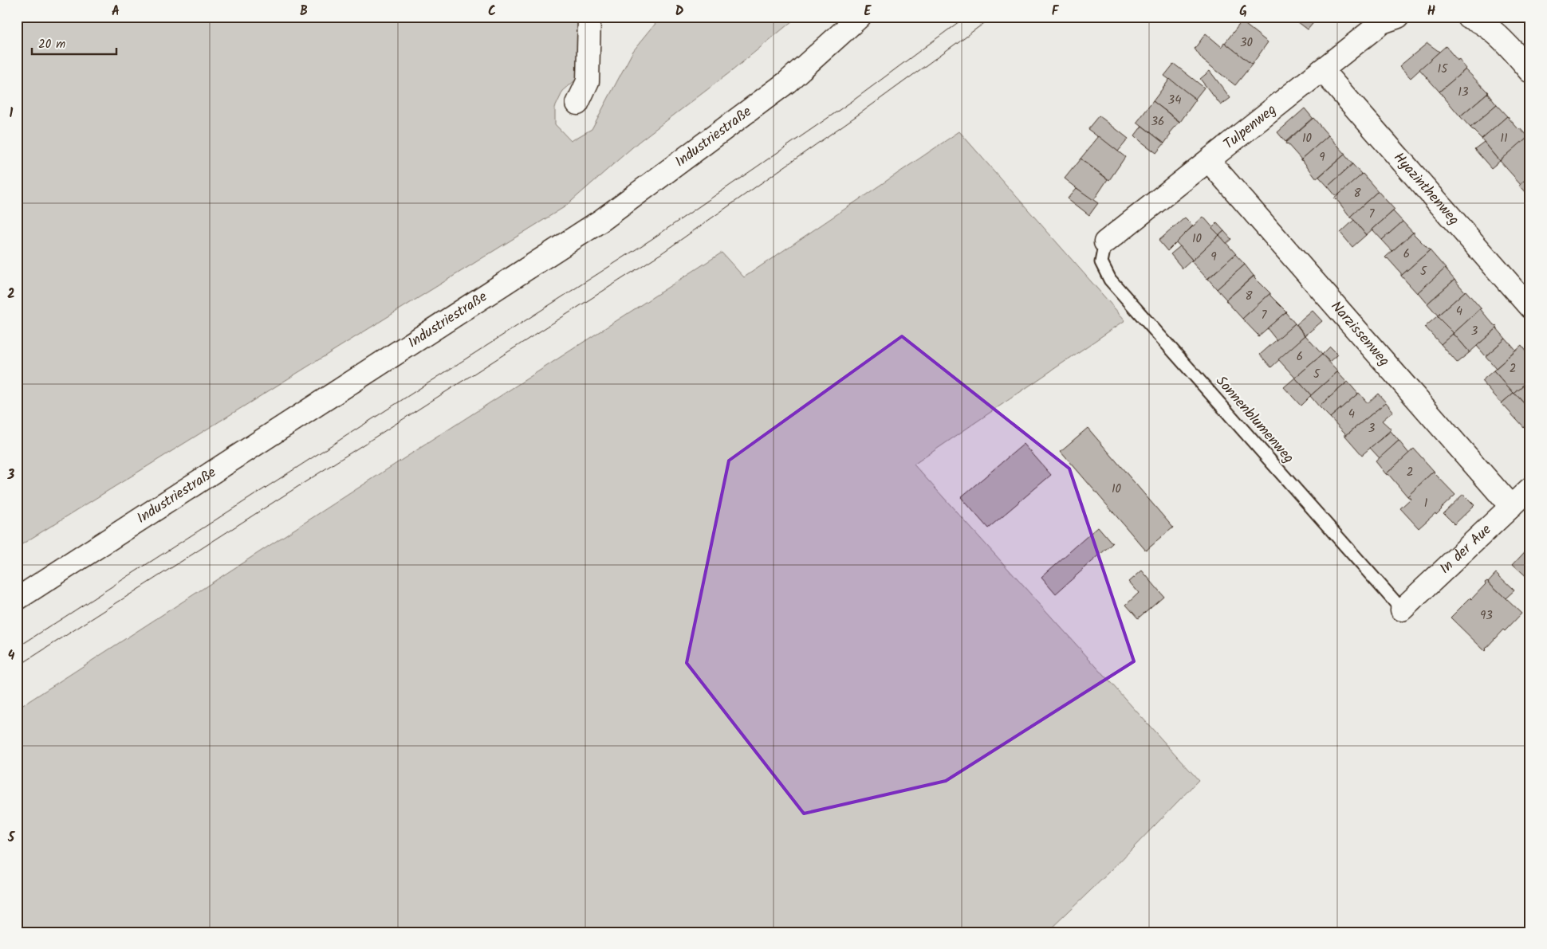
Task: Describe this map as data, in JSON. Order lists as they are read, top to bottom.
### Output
{
  "streets": {
    "street": [
      "Tulpenweg",
      "Industriestraße",
      "Hyazinthenweg",
      "Narzissenweg",
      "In der Aue"
    ],
    "lane": ["Sonnenblumenweg"]
  },
  "crossings": [
    ["Tulpenweg", "Hyazinthenweg"],
    ["Tulpenweg", "Narzissenweg"],
    ["Tulpenweg", "Sonnenblumenweg"],
    ["Narzissenweg", "In der Aue"],
    ["Sonnenblumenweg", "In der Aue"]
  ],
  "house_numbers": [
    "30",
    "15",
    "13",
    "34",
    "36",
    "10",
    "11",
    "9",
    "8",
    "7",
    "10",
    "6",
    "9",
    "5",
    "8",
    "4",
    "7",
    "3",
    "6",
    "2",
    "5",
    "4",
    "3",
    "2",
    "10",
    "1",
    "93"
  ],
  "scale_bar": "20 m",
  "grid": {
    "columns": [
      "A",
      "B",
      "C",
      "D",
      "E",
      "F",
      "G",
      "H"
    ],
    "rows": [
      "1",
      "2",
      "3",
      "4",
      "5"
    ]
  }
}
